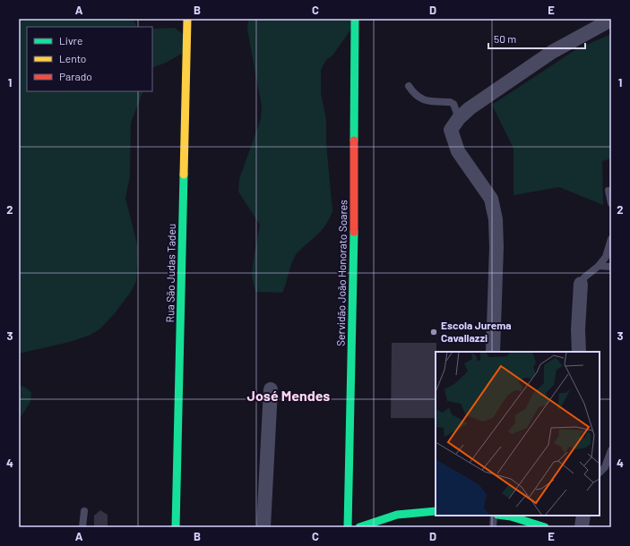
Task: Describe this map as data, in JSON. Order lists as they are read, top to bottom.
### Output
{
  "streets": {
    "street": ["Rua São Judas Tadeu", "Servidão João Honorato Soares"]
  },
  "districts": ["José Mendes"],
  "places": ["Escola Jurema Cavallazzi"],
  "legend": ["Livre", "Lento", "Parado"],
  "scale_bar": "50 m",
  "grid": {
    "columns": [
      "A",
      "B",
      "C",
      "D",
      "E"
    ],
    "rows": [
      "1",
      "2",
      "3",
      "4"
    ]
  }
}
